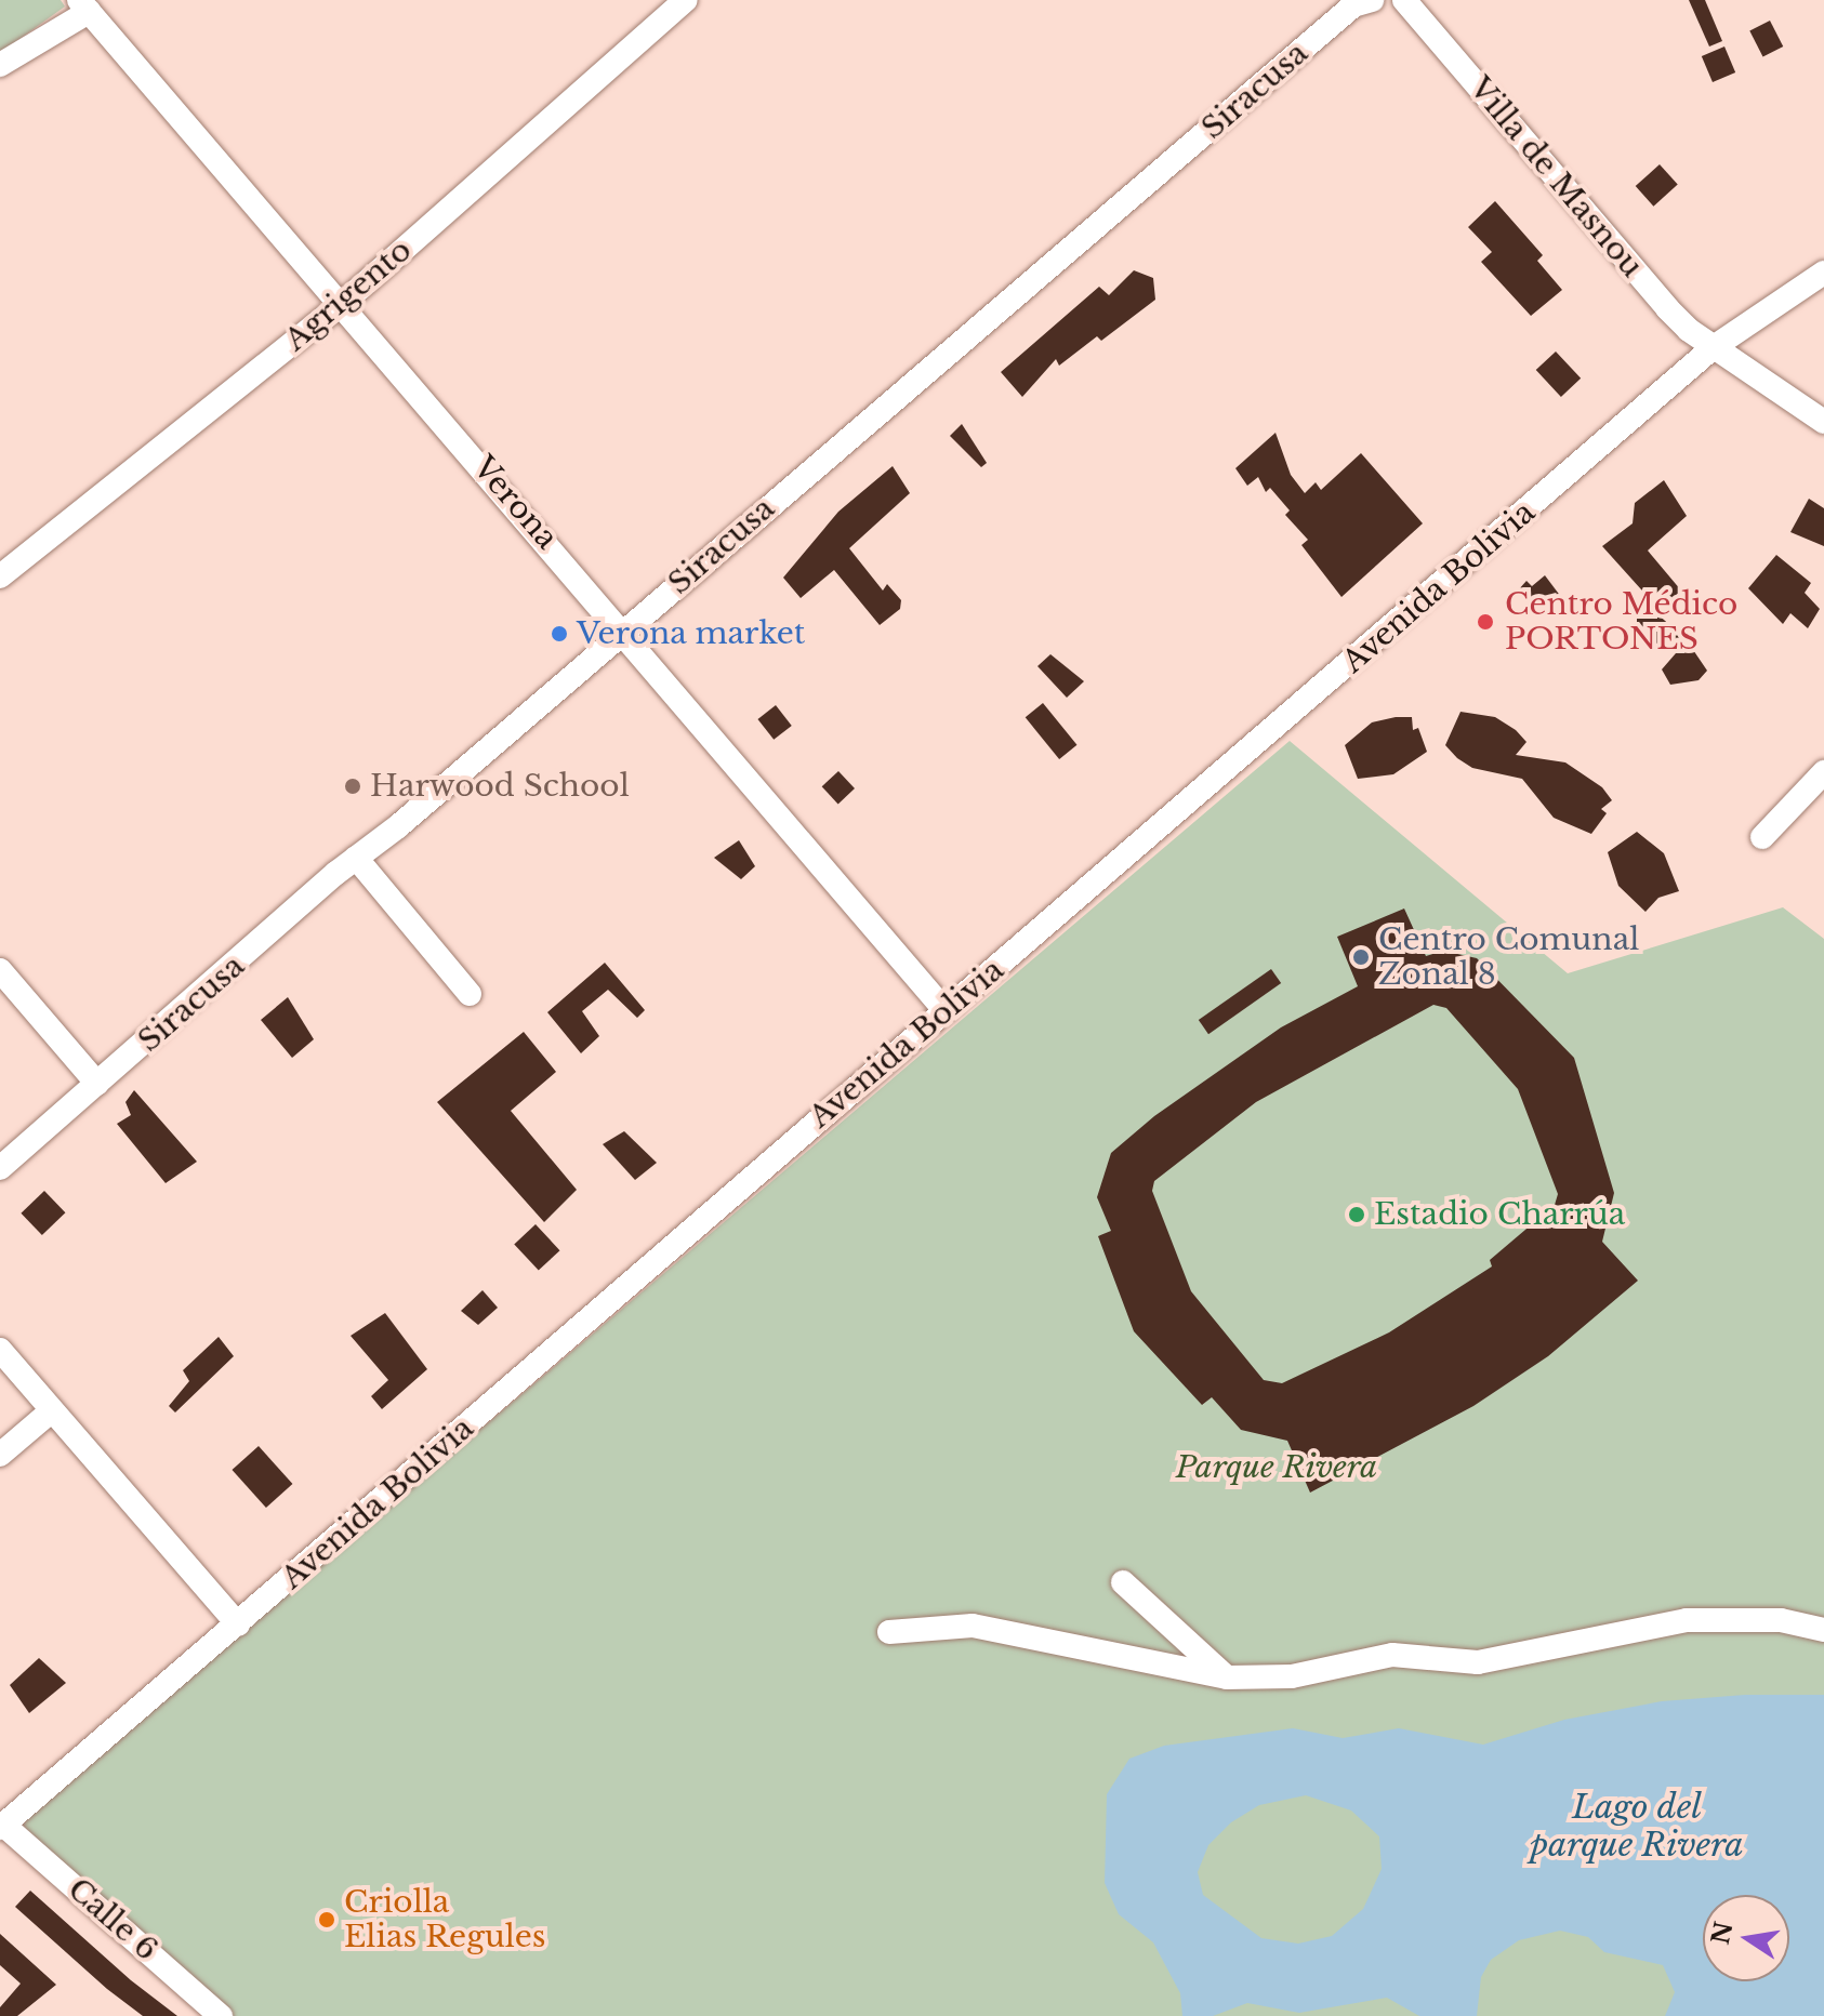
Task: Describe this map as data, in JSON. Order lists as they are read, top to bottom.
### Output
{
  "streets": {
    "street": [
      "Siracusa",
      "Villa de Masnou",
      "Agrigento",
      "Verona",
      "Avenida Bolivia",
      "Calle 6"
    ]
  },
  "crossings": [
    ["Siracusa", "Verona"],
    ["Villa de Masnou", "Avenida Bolivia"],
    ["Agrigento", "Verona"],
    ["Verona", "Avenida Bolivia"],
    ["Avenida Bolivia", "Calle 6"]
  ],
  "water": ["Lago del parque Rivera"],
  "parks": ["Parque Rivera"],
  "places": [
    "Centro Médico PORTONES",
    "Verona market",
    "Harwood School",
    "Centro Comunal Zonal 8",
    "Estadio Charrúa",
    "Criolla Elias Regules"
  ],
  "north": "left"
}
